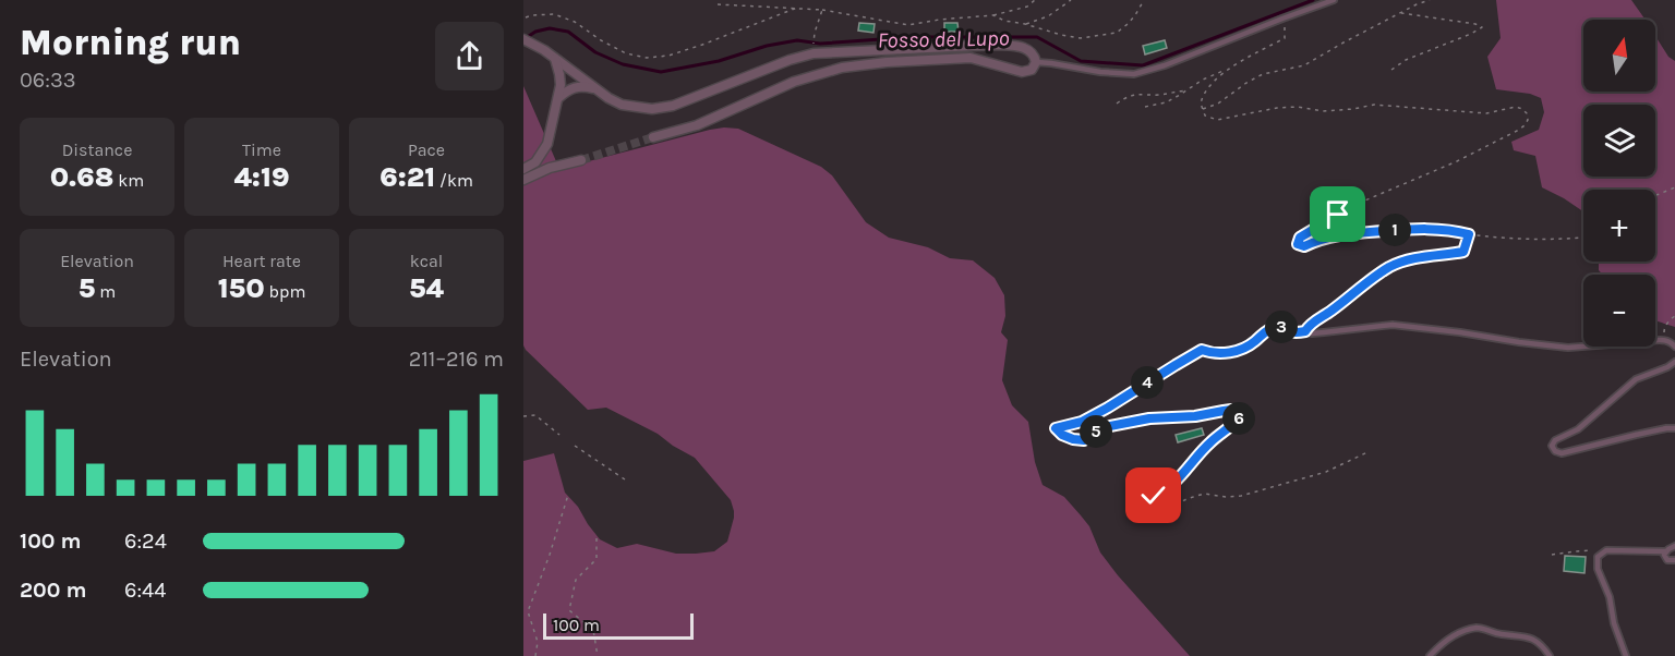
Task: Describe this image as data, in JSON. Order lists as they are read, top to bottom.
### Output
{
  "water": ["Fosso del Lupo"],
  "scale_bar": "100 m",
  "north": "top",
  "page": {
    "heading": ["Morning run", "06:33"],
    "map_buttons": ["+", "−"],
    "stats": [
      ["Distance", "0.68 km"],
      ["Time", "4:19"],
      ["Pace", "6:21 /km"],
      ["Elevation", "5 m"],
      ["Heart rate", "150 bpm"],
      ["kcal", "54"]
    ],
    "pins": [
      "1",
      "3",
      "4",
      "6",
      "5"
    ],
    "chart": ["Elevation", "211–216 m"],
    "list": [
      {
        "name": "100 m",
        "note": "6:24"
      },
      {
        "name": "200 m",
        "note": "6:44"
      }
    ],
    "scale": "100 m"
  }
}
